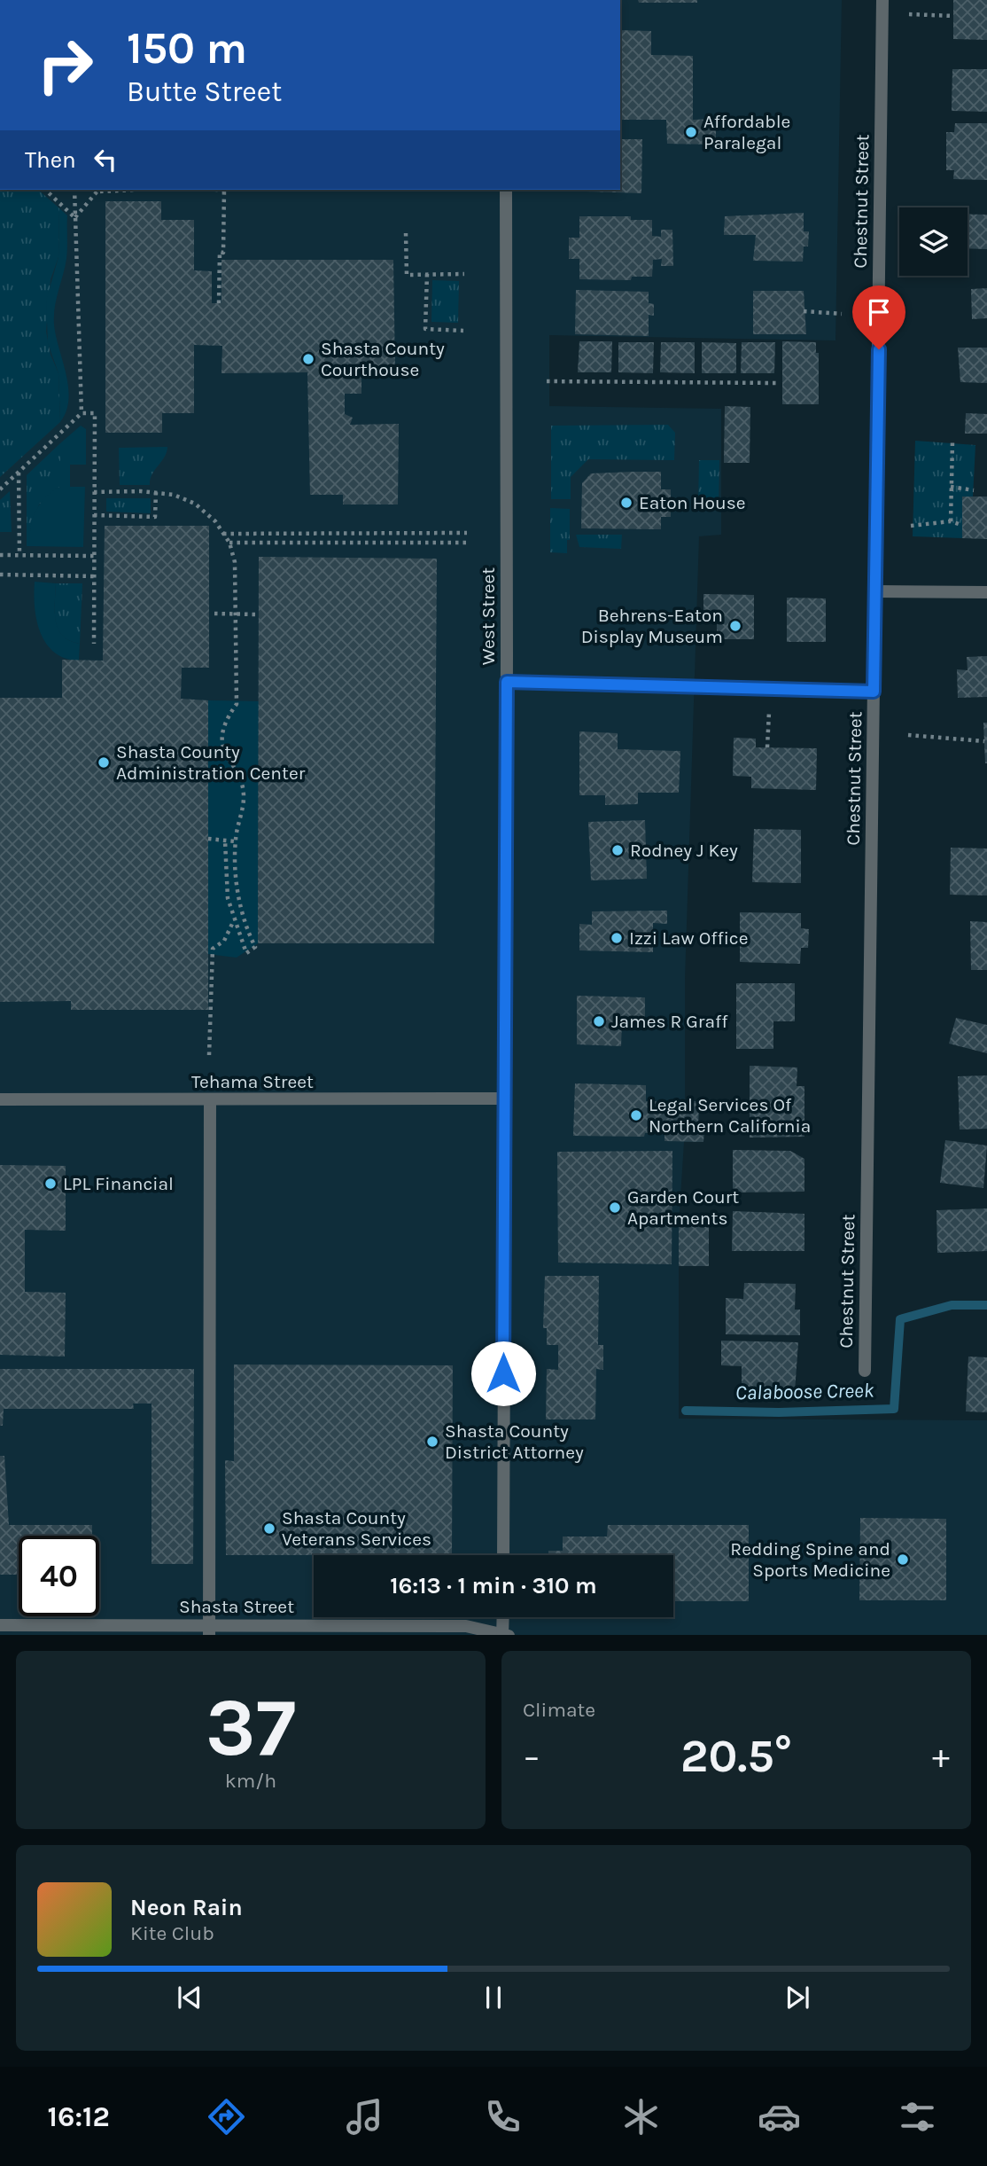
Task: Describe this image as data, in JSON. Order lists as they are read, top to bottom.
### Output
{
  "streets": {
    "street": [
      "Chestnut Street",
      "West Street",
      "Tehama Street",
      "Shasta Street"
    ]
  },
  "crossings": [
    ["West Street", "Tehama Street"]
  ],
  "water": ["Calaboose Creek"],
  "places": [
    "Affordable Paralegal",
    "Shasta County Courthouse",
    "Eaton House",
    "Behrens-Eaton Display Museum",
    "Shasta County Administration Center",
    "Rodney J Key",
    "Izzi Law Office",
    "James R Graff",
    "Legal Services Of Northern California",
    "LPL Financial",
    "Garden Court Apartments",
    "Shasta County District Attorney",
    "Shasta County Veterans Services",
    "Redding Spine and Sports Medicine"
  ],
  "page": {
    "turn": ["150 m", "Butte Street"],
    "then": "Then",
    "limit": "40",
    "trip": "16:13 · 1 min · 310 m",
    "tile": [
      ["37", "km/h"],
      "Climate"
    ],
    "heat": ["−", "20.5°", "+"],
    "song": ["Neon Rain", "Kite Club"],
    "tabs": "16:12"
  }
}
